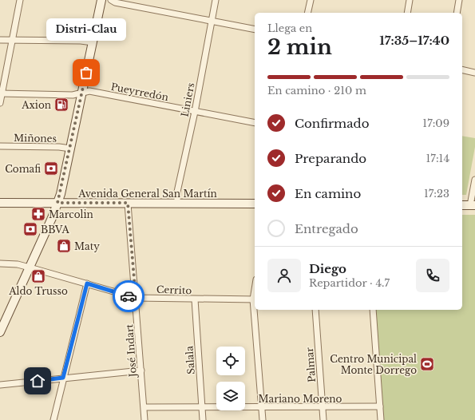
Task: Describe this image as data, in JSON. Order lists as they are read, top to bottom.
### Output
{
  "streets": {
    "main road": ["Avenida General San Martín"],
    "street": [
      "Pueyrredón",
      "Liniers",
      "Miñones",
      "Cerrito",
      "José Indart",
      "Salala",
      "Palmar",
      "Mariano Moreno"
    ]
  },
  "crossings": [
    ["Pueyrredón", "Liniers"],
    ["Liniers", "Avenida General San Martín"],
    ["Avenida General San Martín", "José Indart"],
    ["Cerrito", "José Indart"],
    ["Cerrito", "Salala"],
    ["José Indart", "Mariano Moreno"],
    ["Salala", "Mariano Moreno"],
    ["Palmar", "Mariano Moreno"]
  ],
  "places": {
    "other": ["Distri-Clau"],
    "fuel station": ["Axion"],
    "bank": ["Comafi", "BBVA"],
    "pharmacy": ["Marcolin"],
    "shop": ["Maty", "Aldo Trusso"],
    "sports": ["Centro Municipal Monte Dorrego"]
  },
  "page": {
    "heading": ["2 min", "Llega en", "17:35–17:40"],
    "panel": ["Diego", "Repartidor · 4.7"],
    "bubble": "Distri-Clau",
    "bar": "En camino · 210 m",
    "list": [
      ["Confirmado", "17:09"],
      ["Preparando", "17:14"],
      ["En camino", "17:23"],
      "Entregado"
    ]
  }
}
